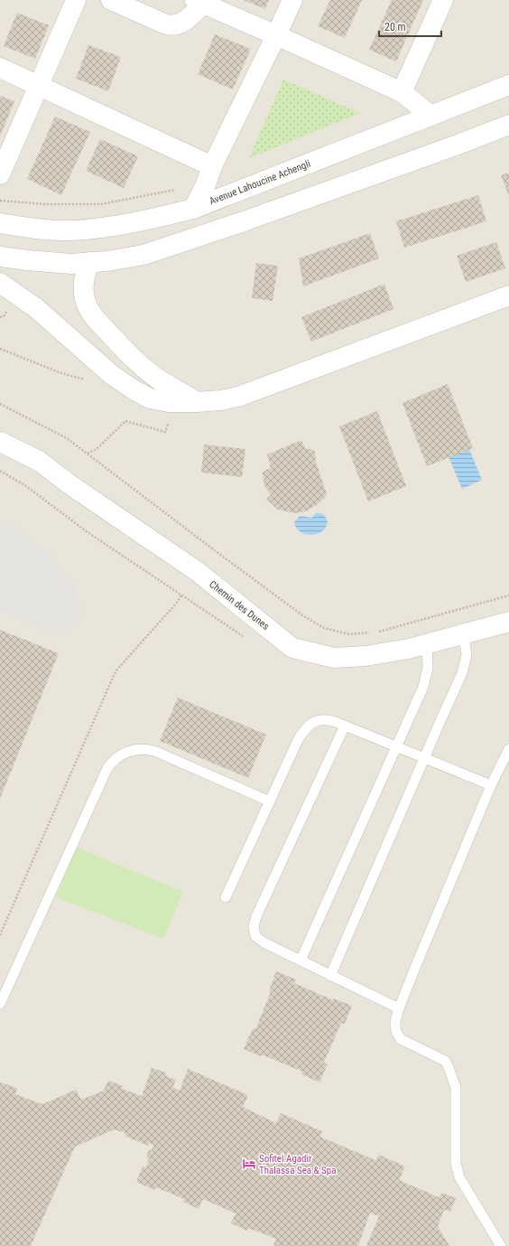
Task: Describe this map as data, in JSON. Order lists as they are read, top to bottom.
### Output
{
  "streets": {
    "street": ["Avenue Lahoucine Achengli", "Chemin des Dunes"]
  },
  "places": {
    "hotel": ["Sofitel Agadir Thalassa Sea & Spa"]
  },
  "scale_bar": "20 m"
}
